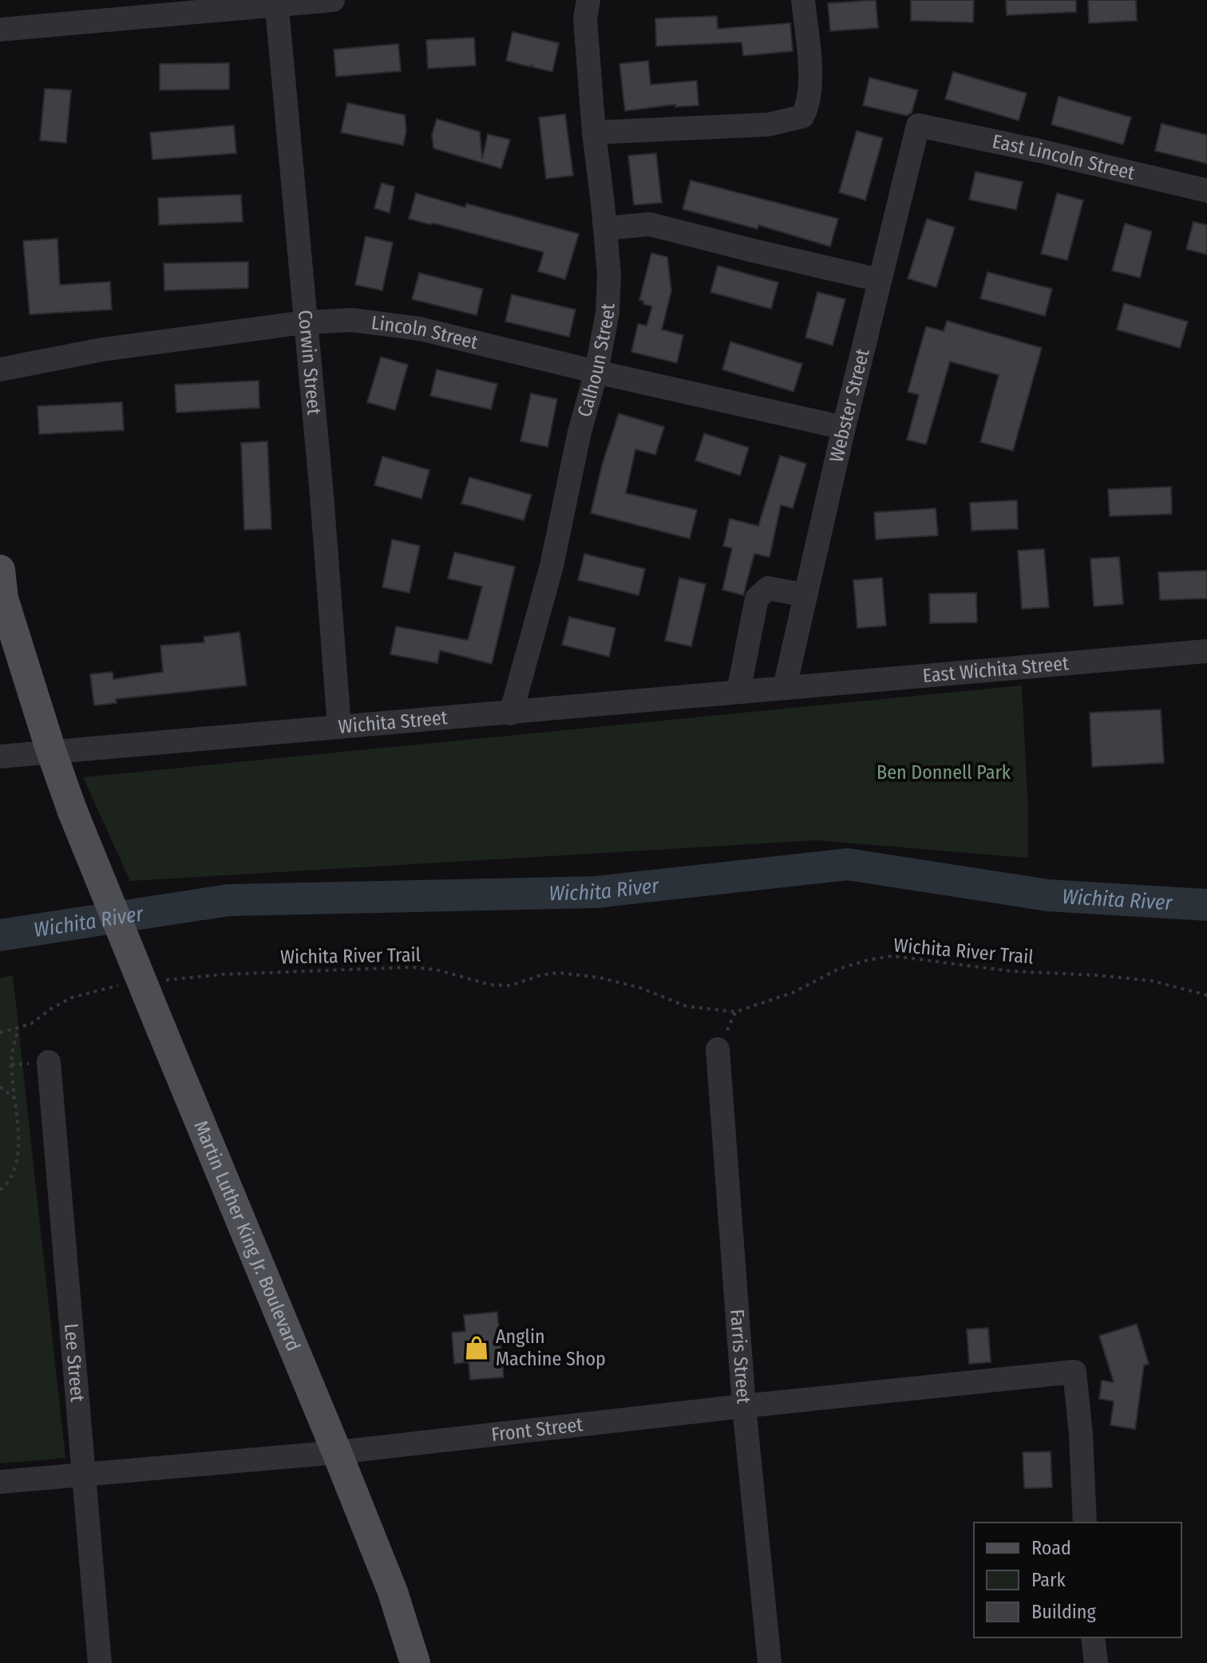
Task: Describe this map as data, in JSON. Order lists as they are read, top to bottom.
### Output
{
  "streets": {
    "main road": ["Martin Luther King Jr. Boulevard"],
    "street": [
      "East Lincoln Street",
      "Lincoln Street",
      "Calhoun Street",
      "Corwin Street",
      "Webster Street",
      "East Wichita Street",
      "Wichita Street",
      "Farris Street",
      "Lee Street",
      "Front Street"
    ],
    "path": ["Wichita River Trail"]
  },
  "crossings": [
    ["East Lincoln Street", "Webster Street"],
    ["Lincoln Street", "Calhoun Street"],
    ["Lincoln Street", "Corwin Street"],
    ["Lincoln Street", "Webster Street"],
    ["Calhoun Street", "Wichita Street"],
    ["Corwin Street", "Wichita Street"],
    ["Webster Street", "East Wichita Street"],
    ["Webster Street", "Wichita Street"],
    ["East Wichita Street", "Wichita Street"],
    ["Wichita Street", "Martin Luther King Jr. Boulevard"],
    ["Martin Luther King Jr. Boulevard", "Front Street"],
    ["Farris Street", "Front Street"],
    ["Lee Street", "Front Street"]
  ],
  "water": ["Wichita River"],
  "parks": ["Ben Donnell Park"],
  "places": {
    "shop": ["Anglin Machine Shop"]
  },
  "legend": ["Road", "Park", "Building"]
}
